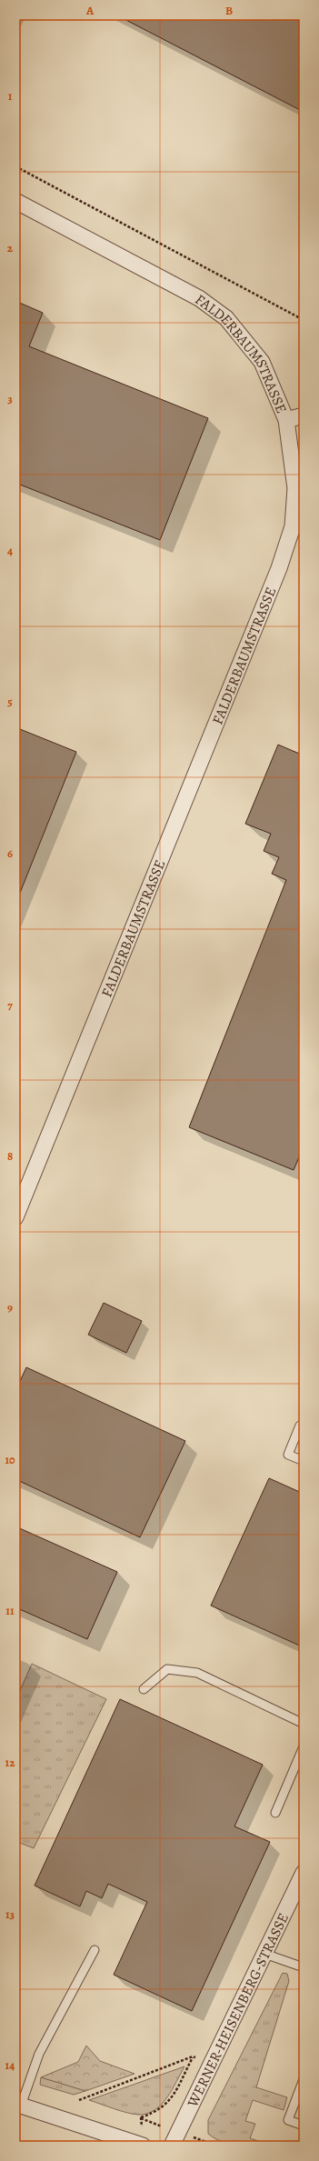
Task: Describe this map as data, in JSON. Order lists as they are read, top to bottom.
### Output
{
  "streets": {
    "street": ["FALDERBAUMSTRASSE", "WERNER-HEISENBERG-STRASSE"]
  },
  "grid": {
    "columns": ["A", "B"],
    "rows": [
      "1",
      "2",
      "3",
      "4",
      "5",
      "6",
      "7",
      "8",
      "9",
      "10",
      "11",
      "12",
      "13",
      "14"
    ]
  }
}
